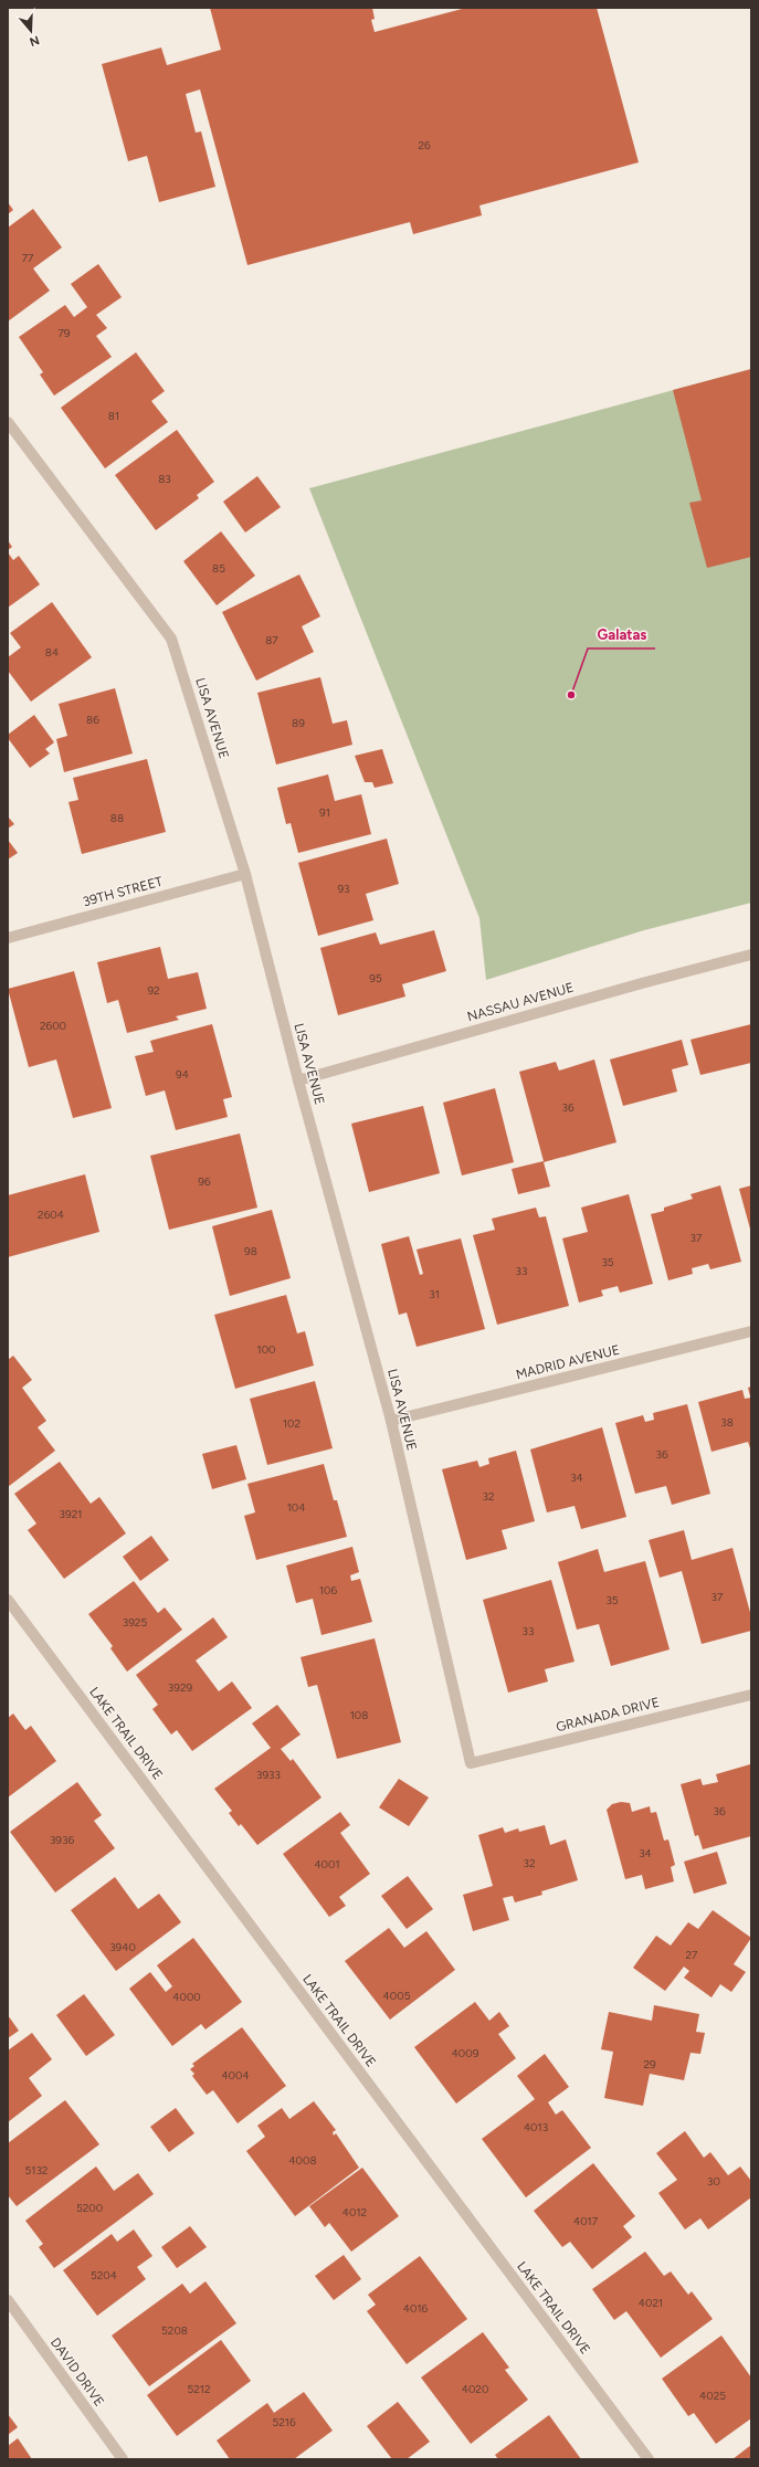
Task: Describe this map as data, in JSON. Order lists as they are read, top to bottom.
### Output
{
  "streets": {
    "street": [
      "LISA AVENUE",
      "39TH STREET",
      "NASSAU AVENUE",
      "MADRID AVENUE",
      "GRANADA DRIVE",
      "LAKE TRAIL DRIVE",
      "DAVID DRIVE"
    ]
  },
  "crossings": [
    ["LISA AVENUE", "39TH STREET"],
    ["LISA AVENUE", "NASSAU AVENUE"],
    ["LISA AVENUE", "MADRID AVENUE"],
    ["LISA AVENUE", "GRANADA DRIVE"]
  ],
  "places": ["Galatas"],
  "house_numbers": [
    "26",
    "77",
    "79",
    "81",
    "83",
    "85",
    "87",
    "84",
    "86",
    "89",
    "91",
    "88",
    "93",
    "95",
    "92",
    "2600",
    "94",
    "36",
    "96",
    "2604",
    "37",
    "98",
    "35",
    "33",
    "31",
    "100",
    "38",
    "102",
    "36",
    "34",
    "32",
    "104",
    "3921",
    "106",
    "37",
    "35",
    "3925",
    "33",
    "3929",
    "108",
    "3933",
    "36",
    "3936",
    "34",
    "32",
    "4001",
    "3940",
    "27",
    "4005",
    "4000",
    "4009",
    "29",
    "4004",
    "4013",
    "4008",
    "5132",
    "30",
    "5200",
    "4012",
    "4017",
    "5204",
    "4021",
    "4016",
    "5208",
    "5212",
    "4020",
    "4025",
    "5216"
  ],
  "north": "bottom"
}
